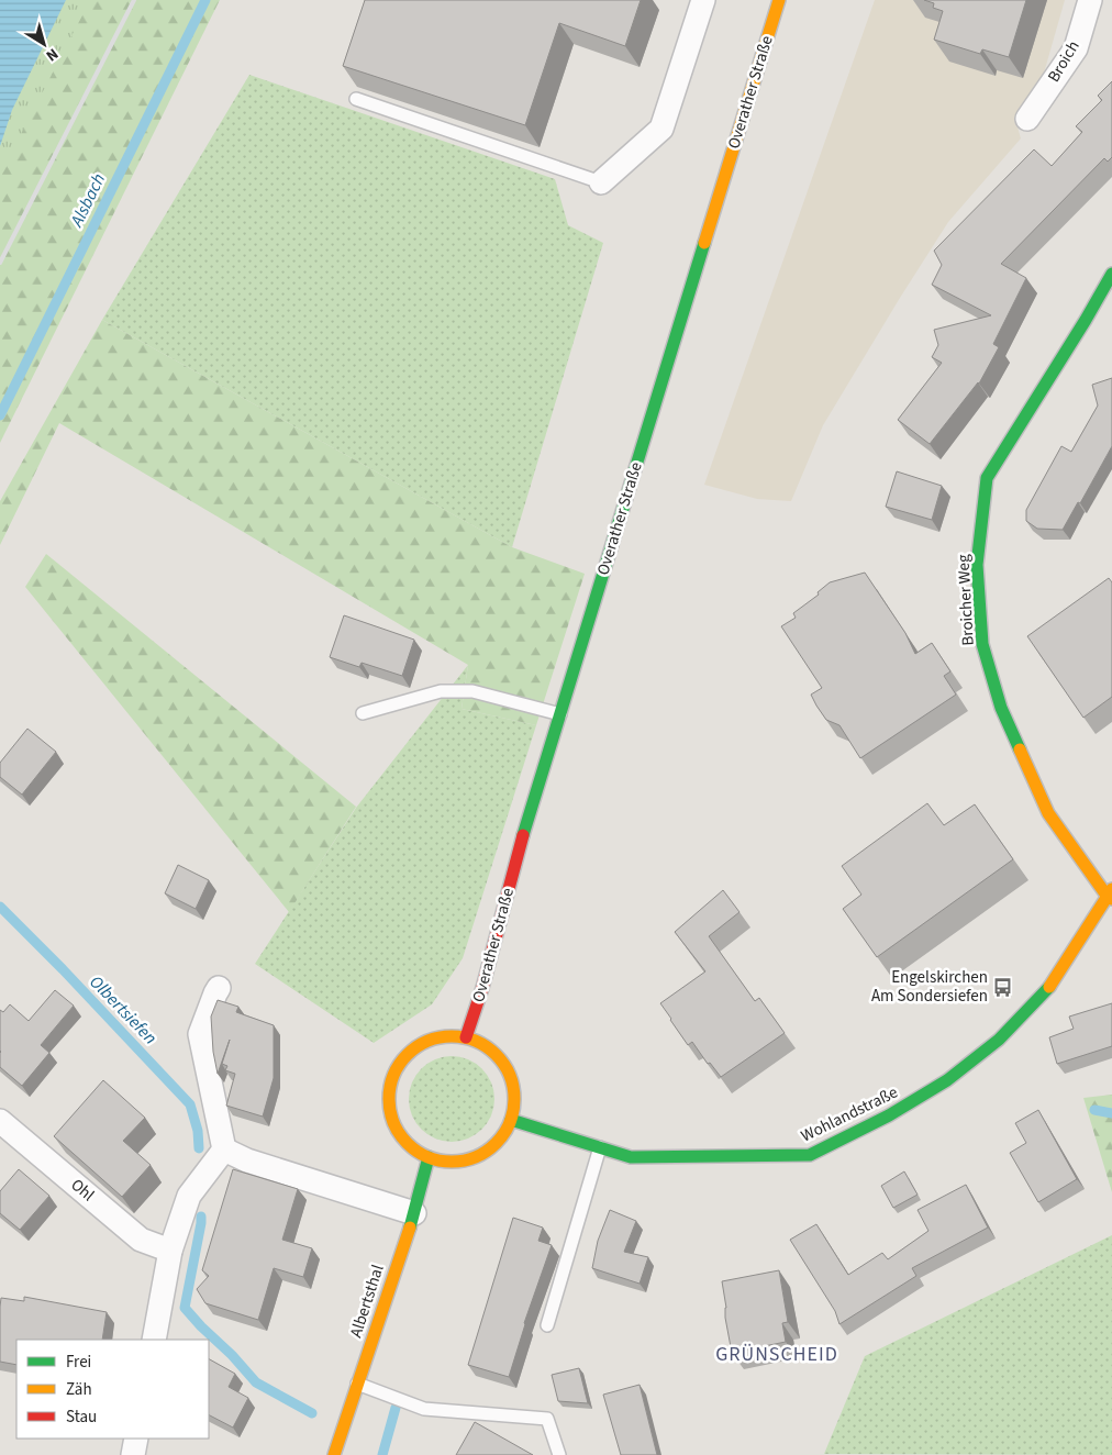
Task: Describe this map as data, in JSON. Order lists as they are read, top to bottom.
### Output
{
  "streets": {
    "main road": [
      "Overather Straße",
      "Broicher Weg",
      "Wohlandstraße",
      "Albertsthal"
    ],
    "street": ["Broich", "Ohl"]
  },
  "crossings": [
    ["Overather Straße", "Wohlandstraße"],
    ["Overather Straße", "Albertsthal"],
    ["Broicher Weg", "Wohlandstraße"],
    ["Wohlandstraße", "Albertsthal"]
  ],
  "districts": ["GRÜNSCHEID"],
  "water": ["Alsbach", "Olbertsiefen"],
  "places": {
    "bus stop": ["Engelskirchen Am Sondersiefen"]
  },
  "legend": ["Frei", "Zäh", "Stau"],
  "north": "bottom right"
}
